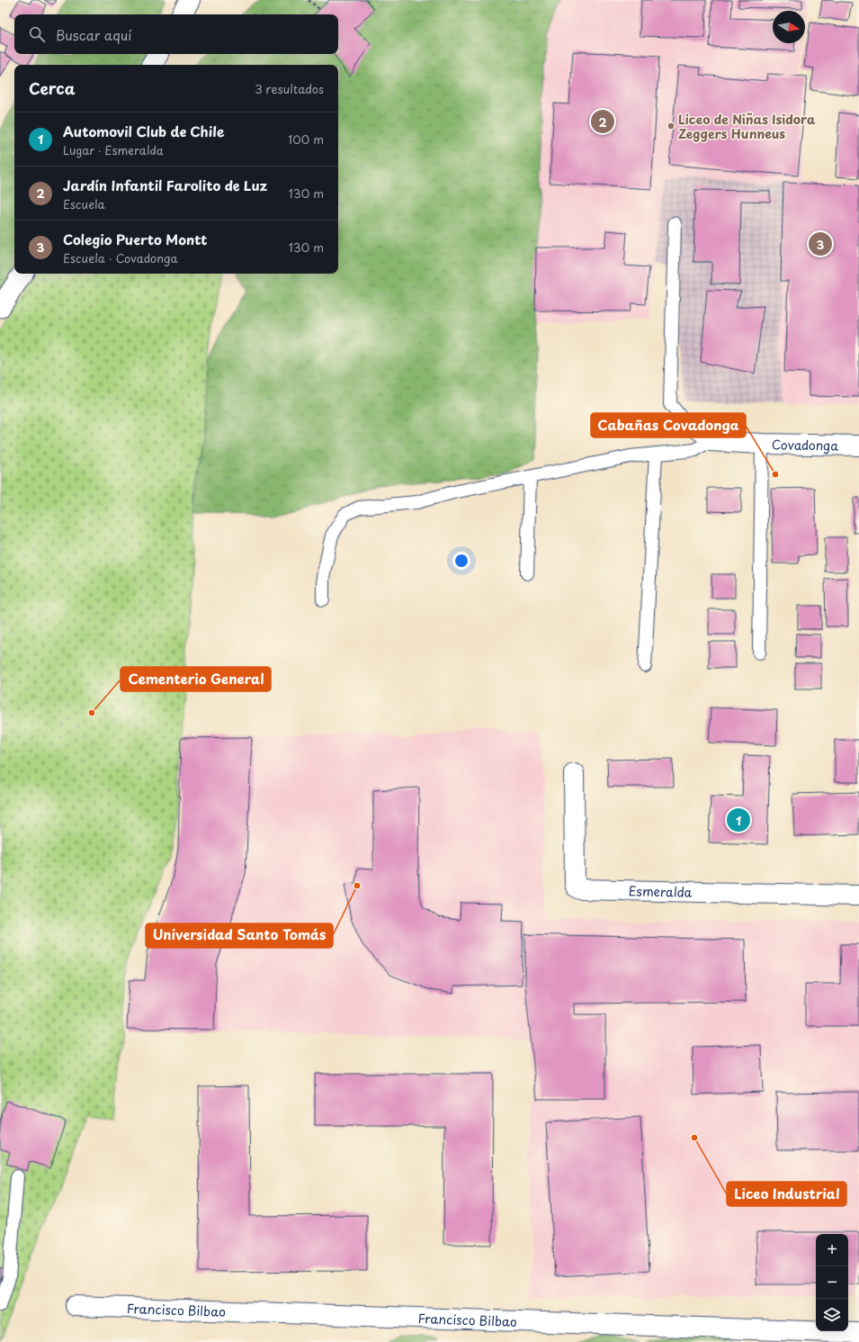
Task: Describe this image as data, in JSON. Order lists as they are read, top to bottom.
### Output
{
  "streets": {
    "street": ["Covadonga", "Esmeralda", "Francisco Bilbao"]
  },
  "places": [
    "Liceo de Niñas Isidora Zeggers Hunneus",
    "Cabañas Covadonga",
    "Cementerio General",
    "Universidad Santo Tomás",
    "Liceo Industrial"
  ],
  "north": "right",
  "page": {
    "search": "Buscar aquí",
    "heading": ["Cerca", "3 resultados"],
    "pins": ["2", "3", "1"],
    "list": [
      {
        "mark": "1",
        "name": "Automovil Club de Chile",
        "note": "Lugar · Esmeralda",
        "value": "100 m"
      },
      {
        "mark": "2",
        "name": "Jardín Infantil Farolito de Luz",
        "note": "Escuela",
        "value": "130 m"
      },
      {
        "mark": "3",
        "name": "Colegio Puerto Montt",
        "note": "Escuela · Covadonga",
        "value": "130 m"
      }
    ],
    "map_buttons": ["+", "−"]
  }
}
